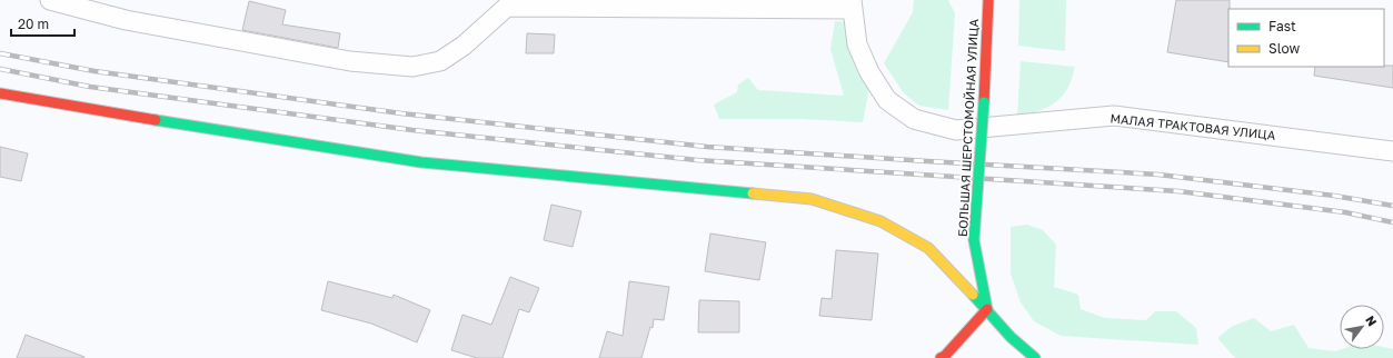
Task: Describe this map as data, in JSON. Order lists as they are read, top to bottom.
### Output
{
  "streets": {
    "street": ["МАЛАЯ ТРАКТОВАЯ УЛИЦА", "БОЛЬШАЯ ШЕРСТОМОЙНАЯ УЛИЦА"]
  },
  "legend": ["Fast", "Slow"],
  "scale_bar": "20 m",
  "north": "top right"
}
